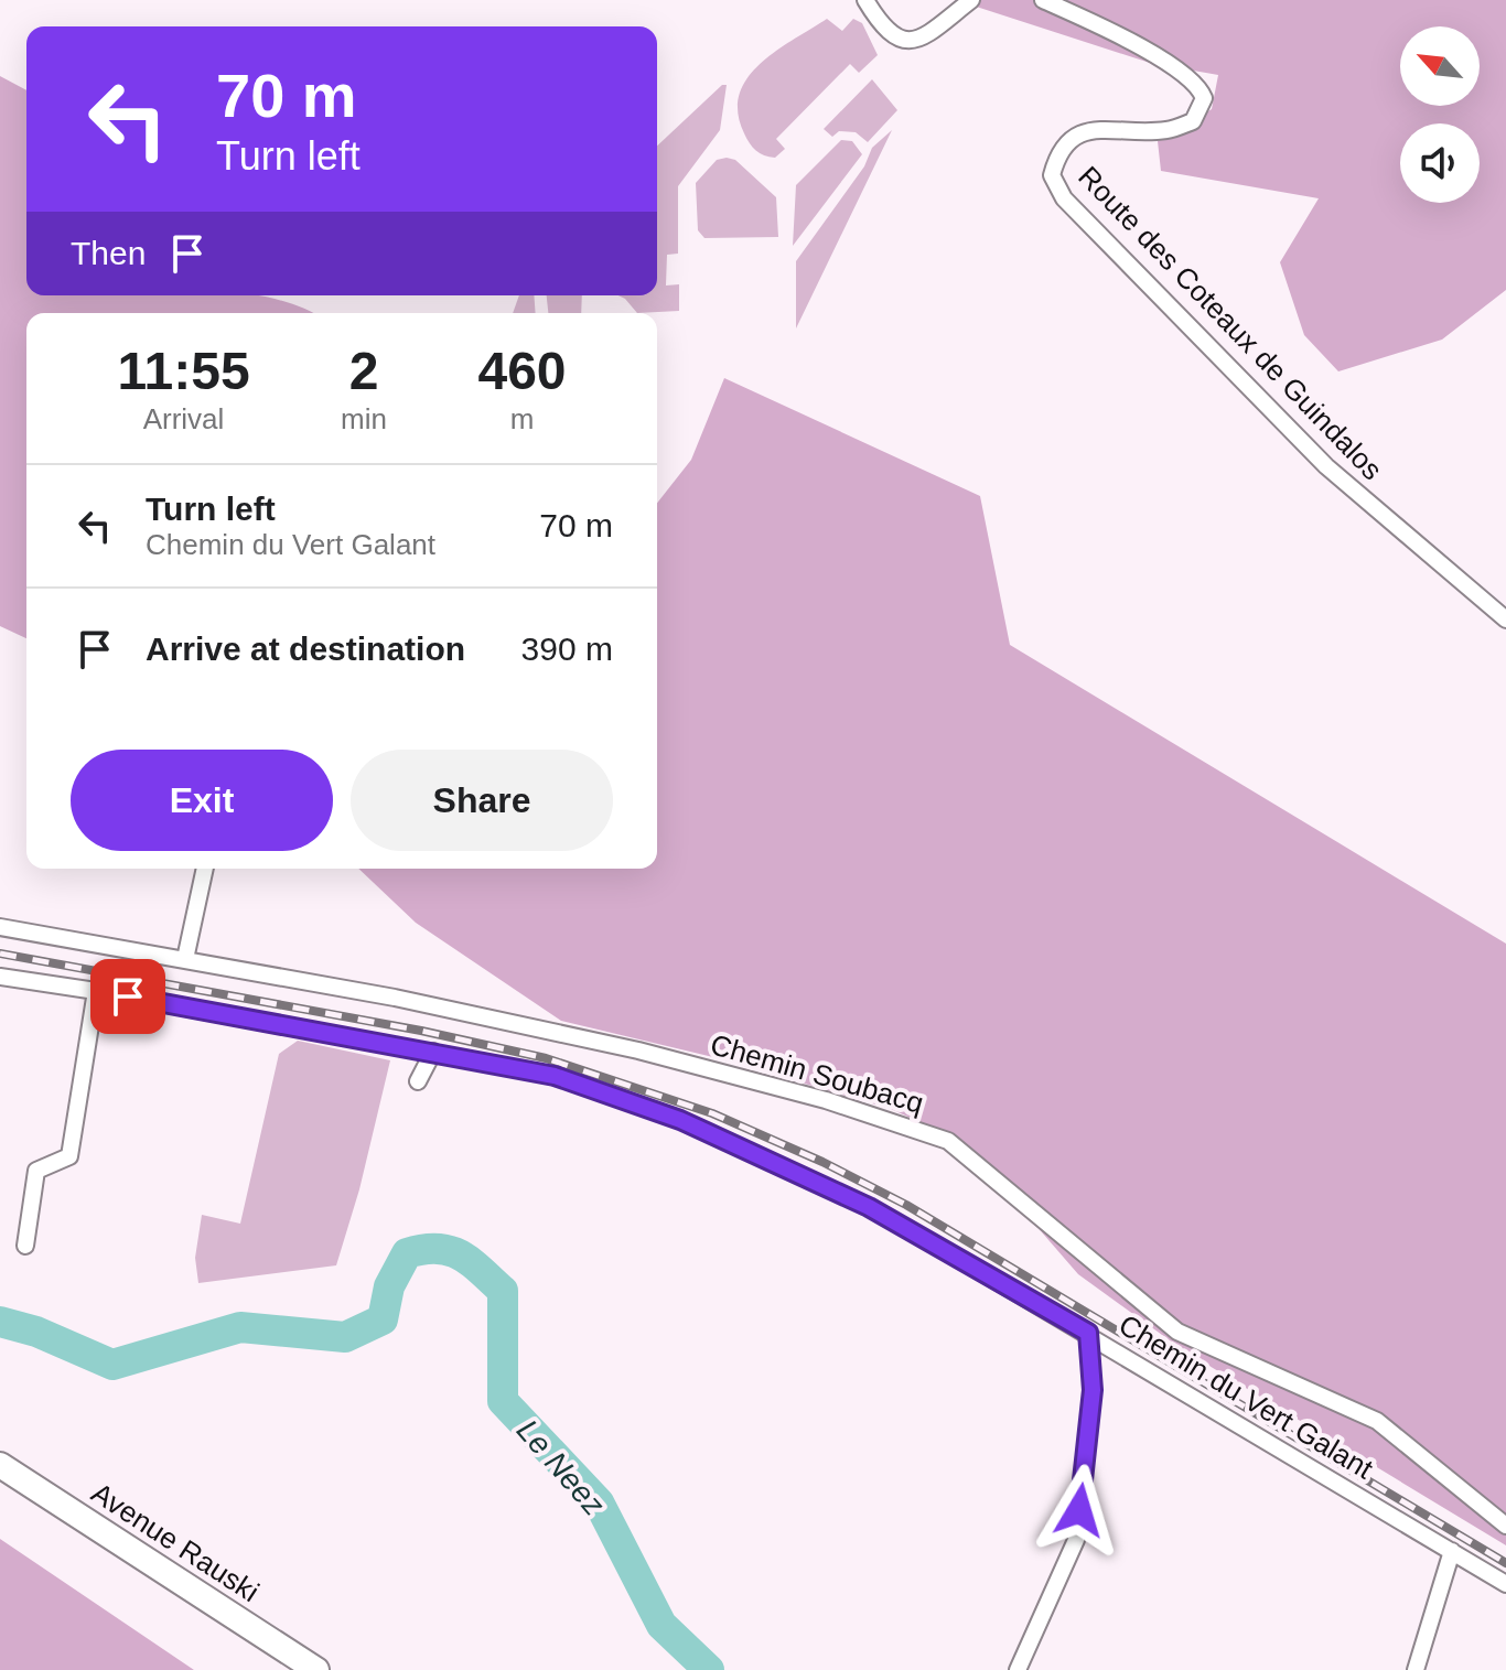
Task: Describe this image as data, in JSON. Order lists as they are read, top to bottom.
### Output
{
  "streets": {
    "main road": ["Avenue Rauski"],
    "street": ["Route des Coteaux de Guindalos", "Chemin Soubacq", "Chemin du Vert Galant"]
  },
  "water": ["Le Neez"],
  "north": "top left",
  "page": {
    "turn": ["70 m", "Turn left"],
    "then": "Then",
    "eta": [
      "11:55",
      "Arrival",
      "2",
      "min",
      "460",
      "m"
    ],
    "list": [
      {
        "name": "Turn left",
        "note": "Chemin du Vert Galant",
        "value": "70 m"
      },
      {
        "name": "Arrive at destination",
        "value": "390 m"
      }
    ],
    "buttons": ["Exit", "Share"]
  }
}
